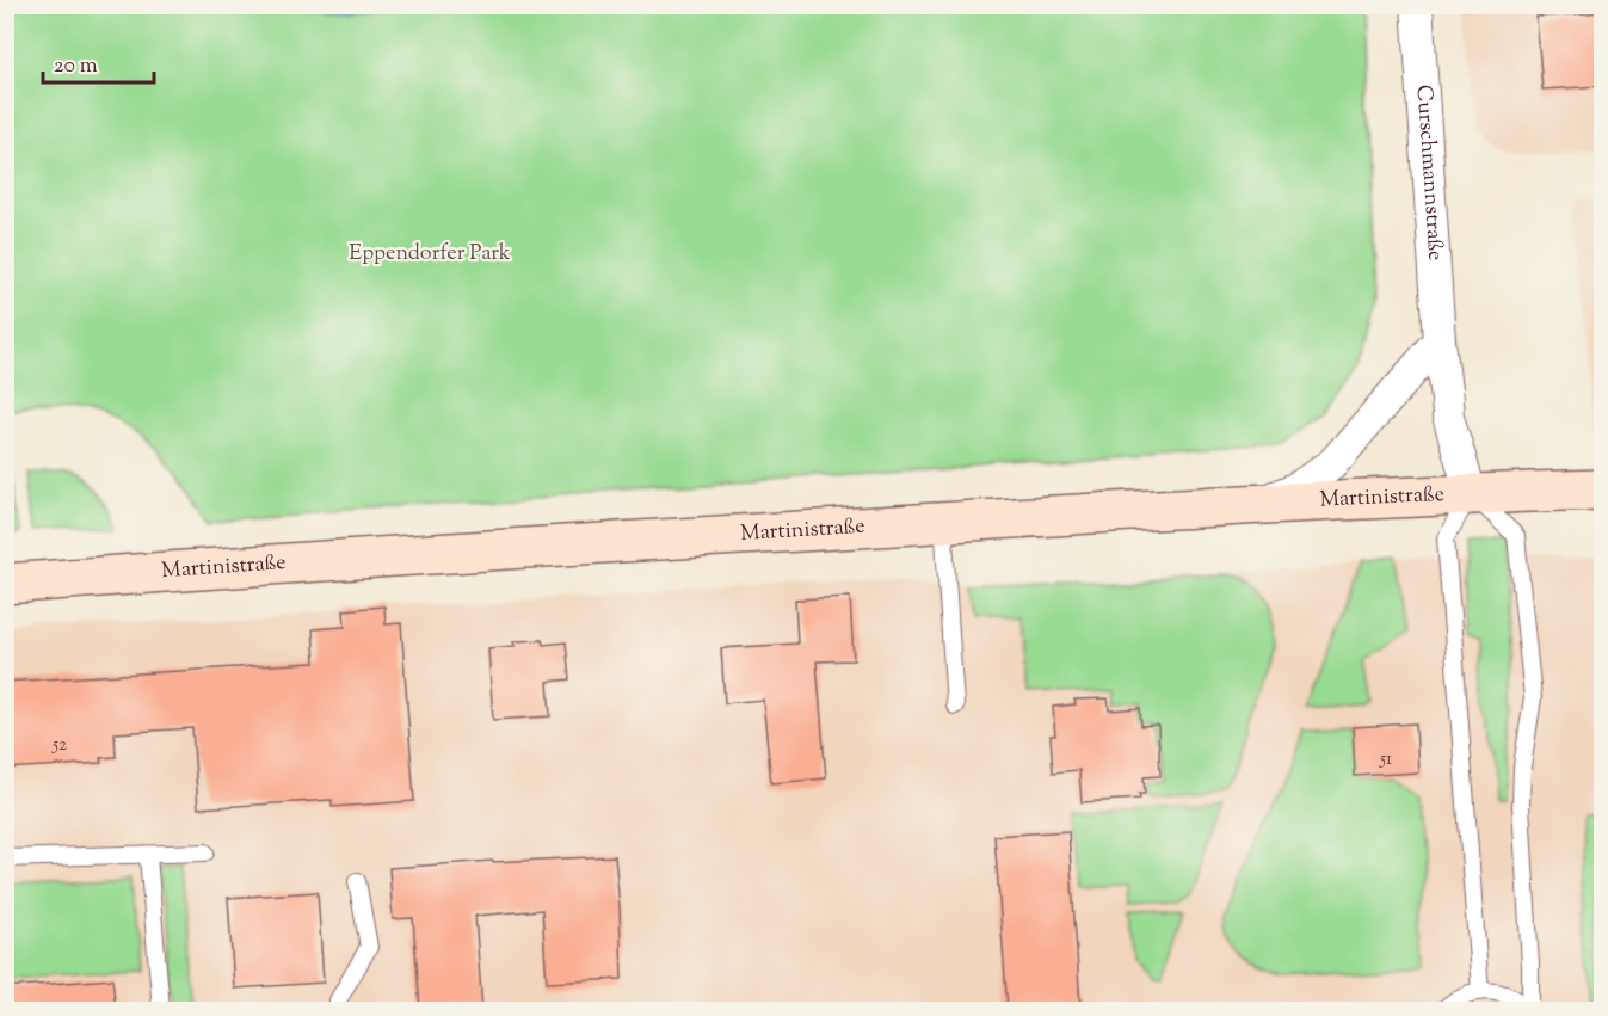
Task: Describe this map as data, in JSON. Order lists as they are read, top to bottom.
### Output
{
  "streets": {
    "street": ["Curschmannstraße", "Martinistraße"]
  },
  "crossings": [
    ["Curschmannstraße", "Martinistraße"]
  ],
  "parks": ["Eppendorfer Park"],
  "house_numbers": ["52", "51"],
  "scale_bar": "20 m"
}
